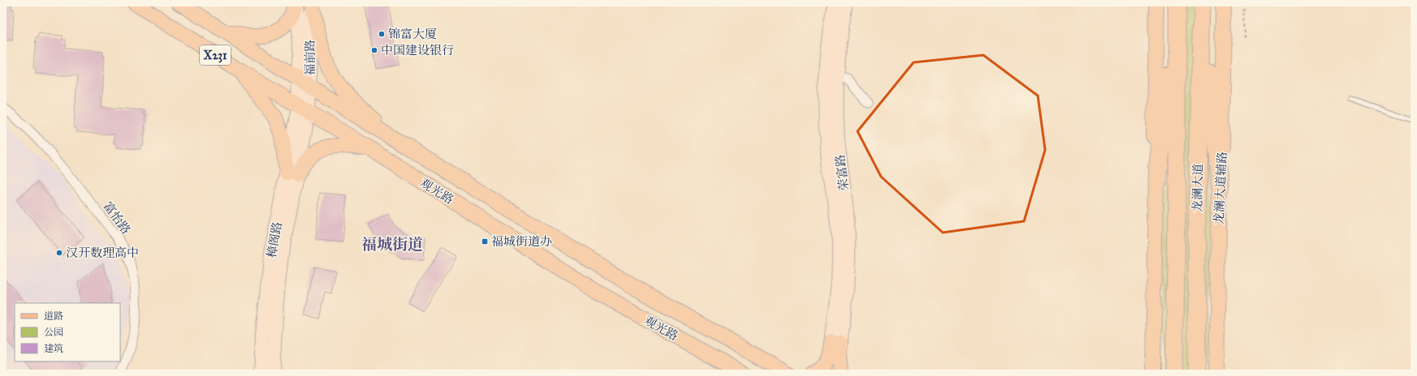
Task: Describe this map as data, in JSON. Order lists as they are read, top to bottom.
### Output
{
  "streets": {
    "highway": ["龙澜大道"],
    "main road": [
      "X231",
      "福前路",
      "荣富路",
      "龙澜大道辅路",
      "观光路",
      "樟阁路"
    ],
    "street": ["富怡路"]
  },
  "crossings": [
    ["福前路", "观光路"],
    ["福前路", "樟阁路"],
    ["观光路", "樟阁路"]
  ],
  "districts": ["福城街道"],
  "places": {
    "other": ["锦富大厦", "中国建设银行", "汉开数理高中"],
    "transit": ["福城街道办"]
  },
  "legend": ["道路", "公园", "建筑"]
}
